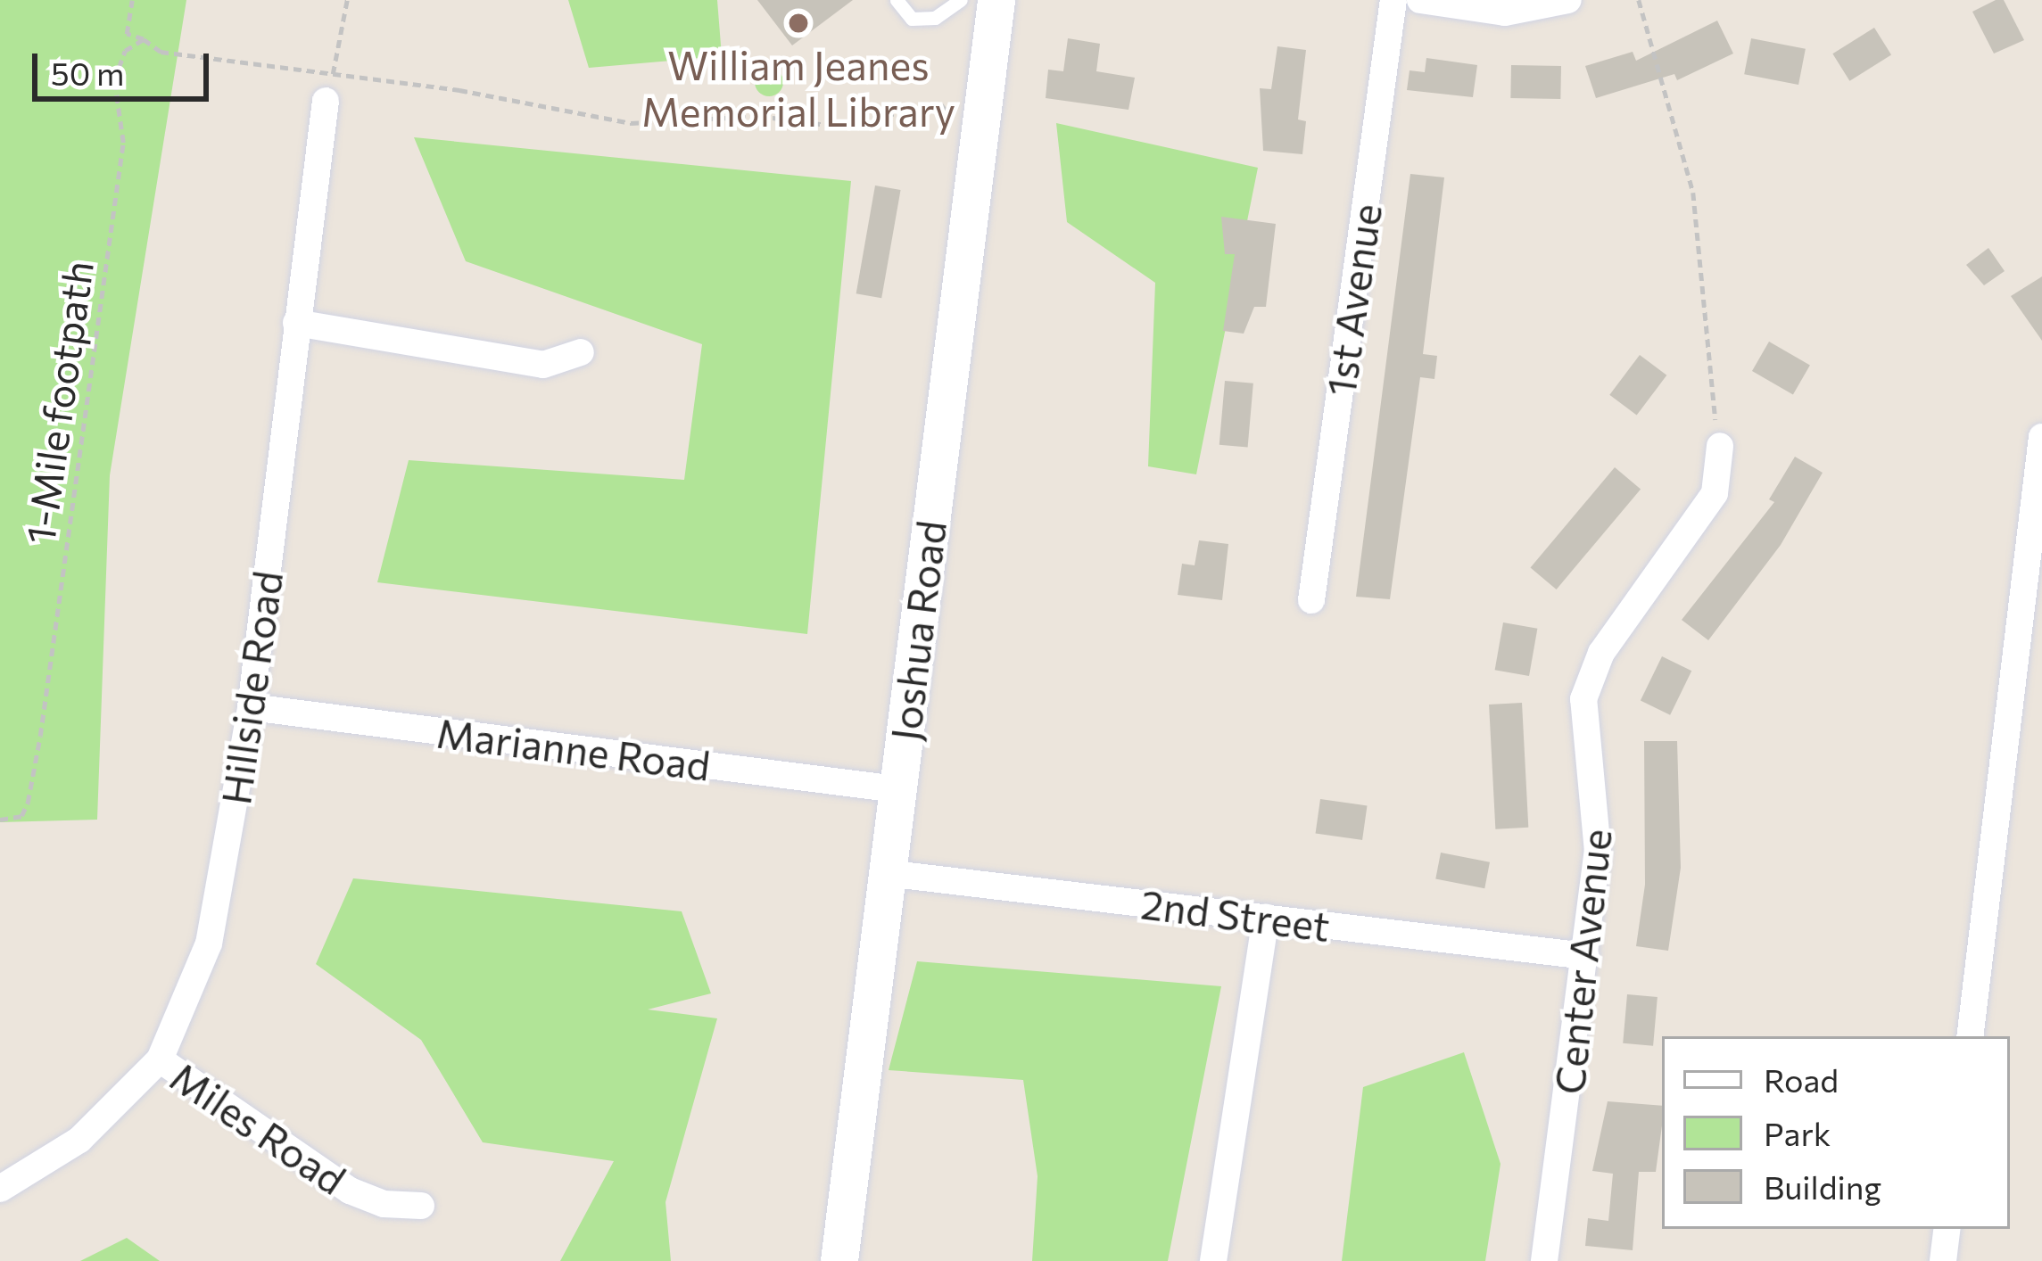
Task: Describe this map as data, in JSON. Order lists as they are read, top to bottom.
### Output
{
  "streets": {
    "main road": ["Joshua Road"],
    "street": [
      "1st Avenue",
      "Hillside Road",
      "Marianne Road",
      "2nd Street",
      "Center Avenue",
      "Miles Road"
    ],
    "path": ["1-Mile footpath"]
  },
  "crossings": [
    ["Joshua Road", "Marianne Road"],
    ["Joshua Road", "2nd Street"],
    ["Hillside Road", "Marianne Road"],
    ["Hillside Road", "Miles Road"],
    ["2nd Street", "Center Avenue"]
  ],
  "places": ["William Jeanes Memorial Library"],
  "legend": ["Road", "Park", "Building"],
  "scale_bar": "50 m"
}
